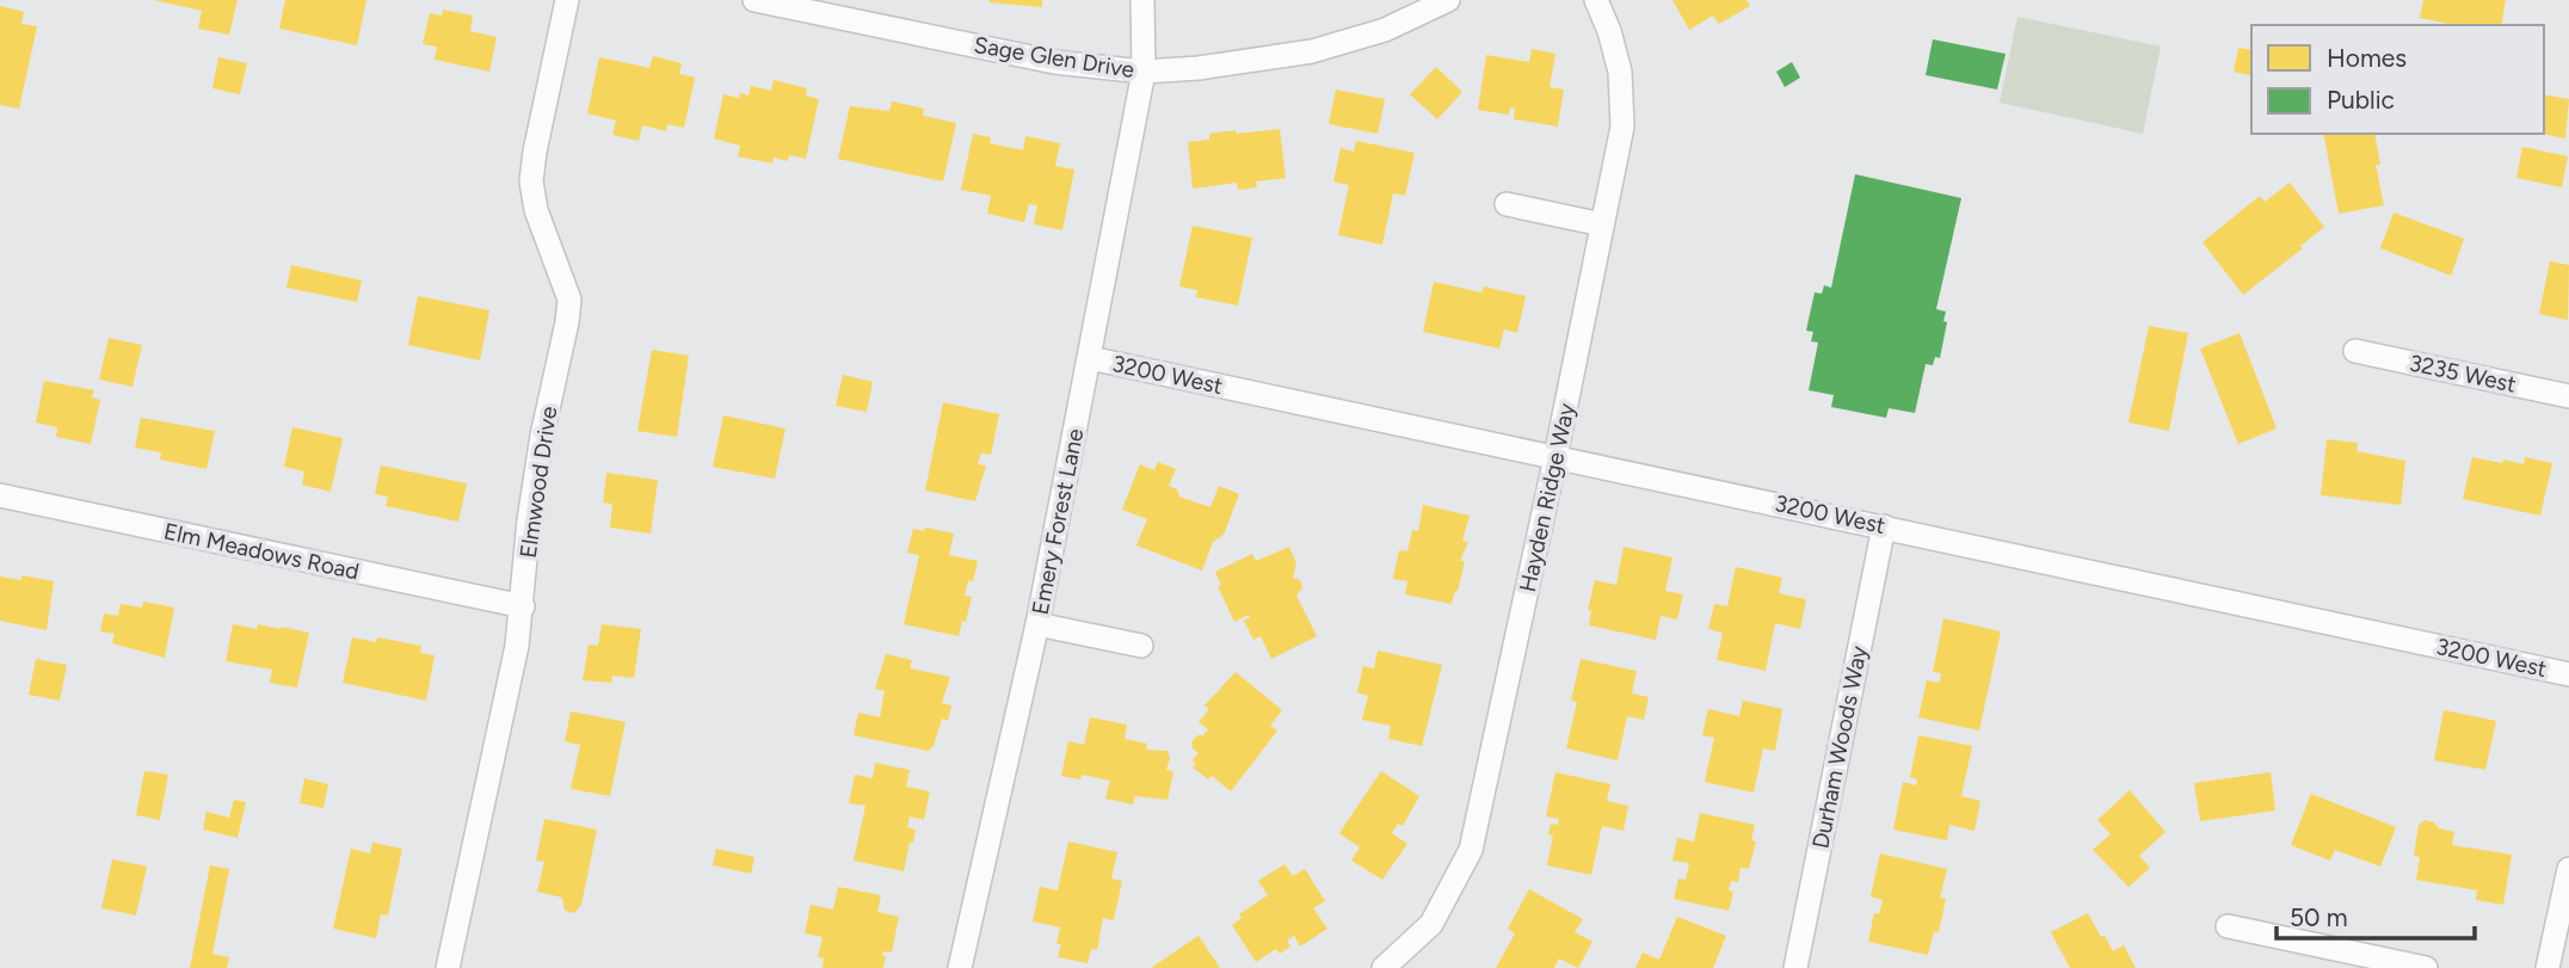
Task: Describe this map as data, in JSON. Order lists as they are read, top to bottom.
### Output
{
  "streets": {
    "street": [
      "Sage Glen Drive",
      "3235 West",
      "3200 West",
      "Elmwood Drive",
      "Hayden Ridge Way",
      "Emery Forest Lane",
      "Elm Meadows Road",
      "Durham Woods Way"
    ]
  },
  "crossings": [
    ["Sage Glen Drive", "Emery Forest Lane"],
    ["3200 West", "Hayden Ridge Way"],
    ["3200 West", "Emery Forest Lane"],
    ["3200 West", "Durham Woods Way"],
    ["Elmwood Drive", "Elm Meadows Road"]
  ],
  "legend": ["Homes", "Public"],
  "scale_bar": "50 m"
}
